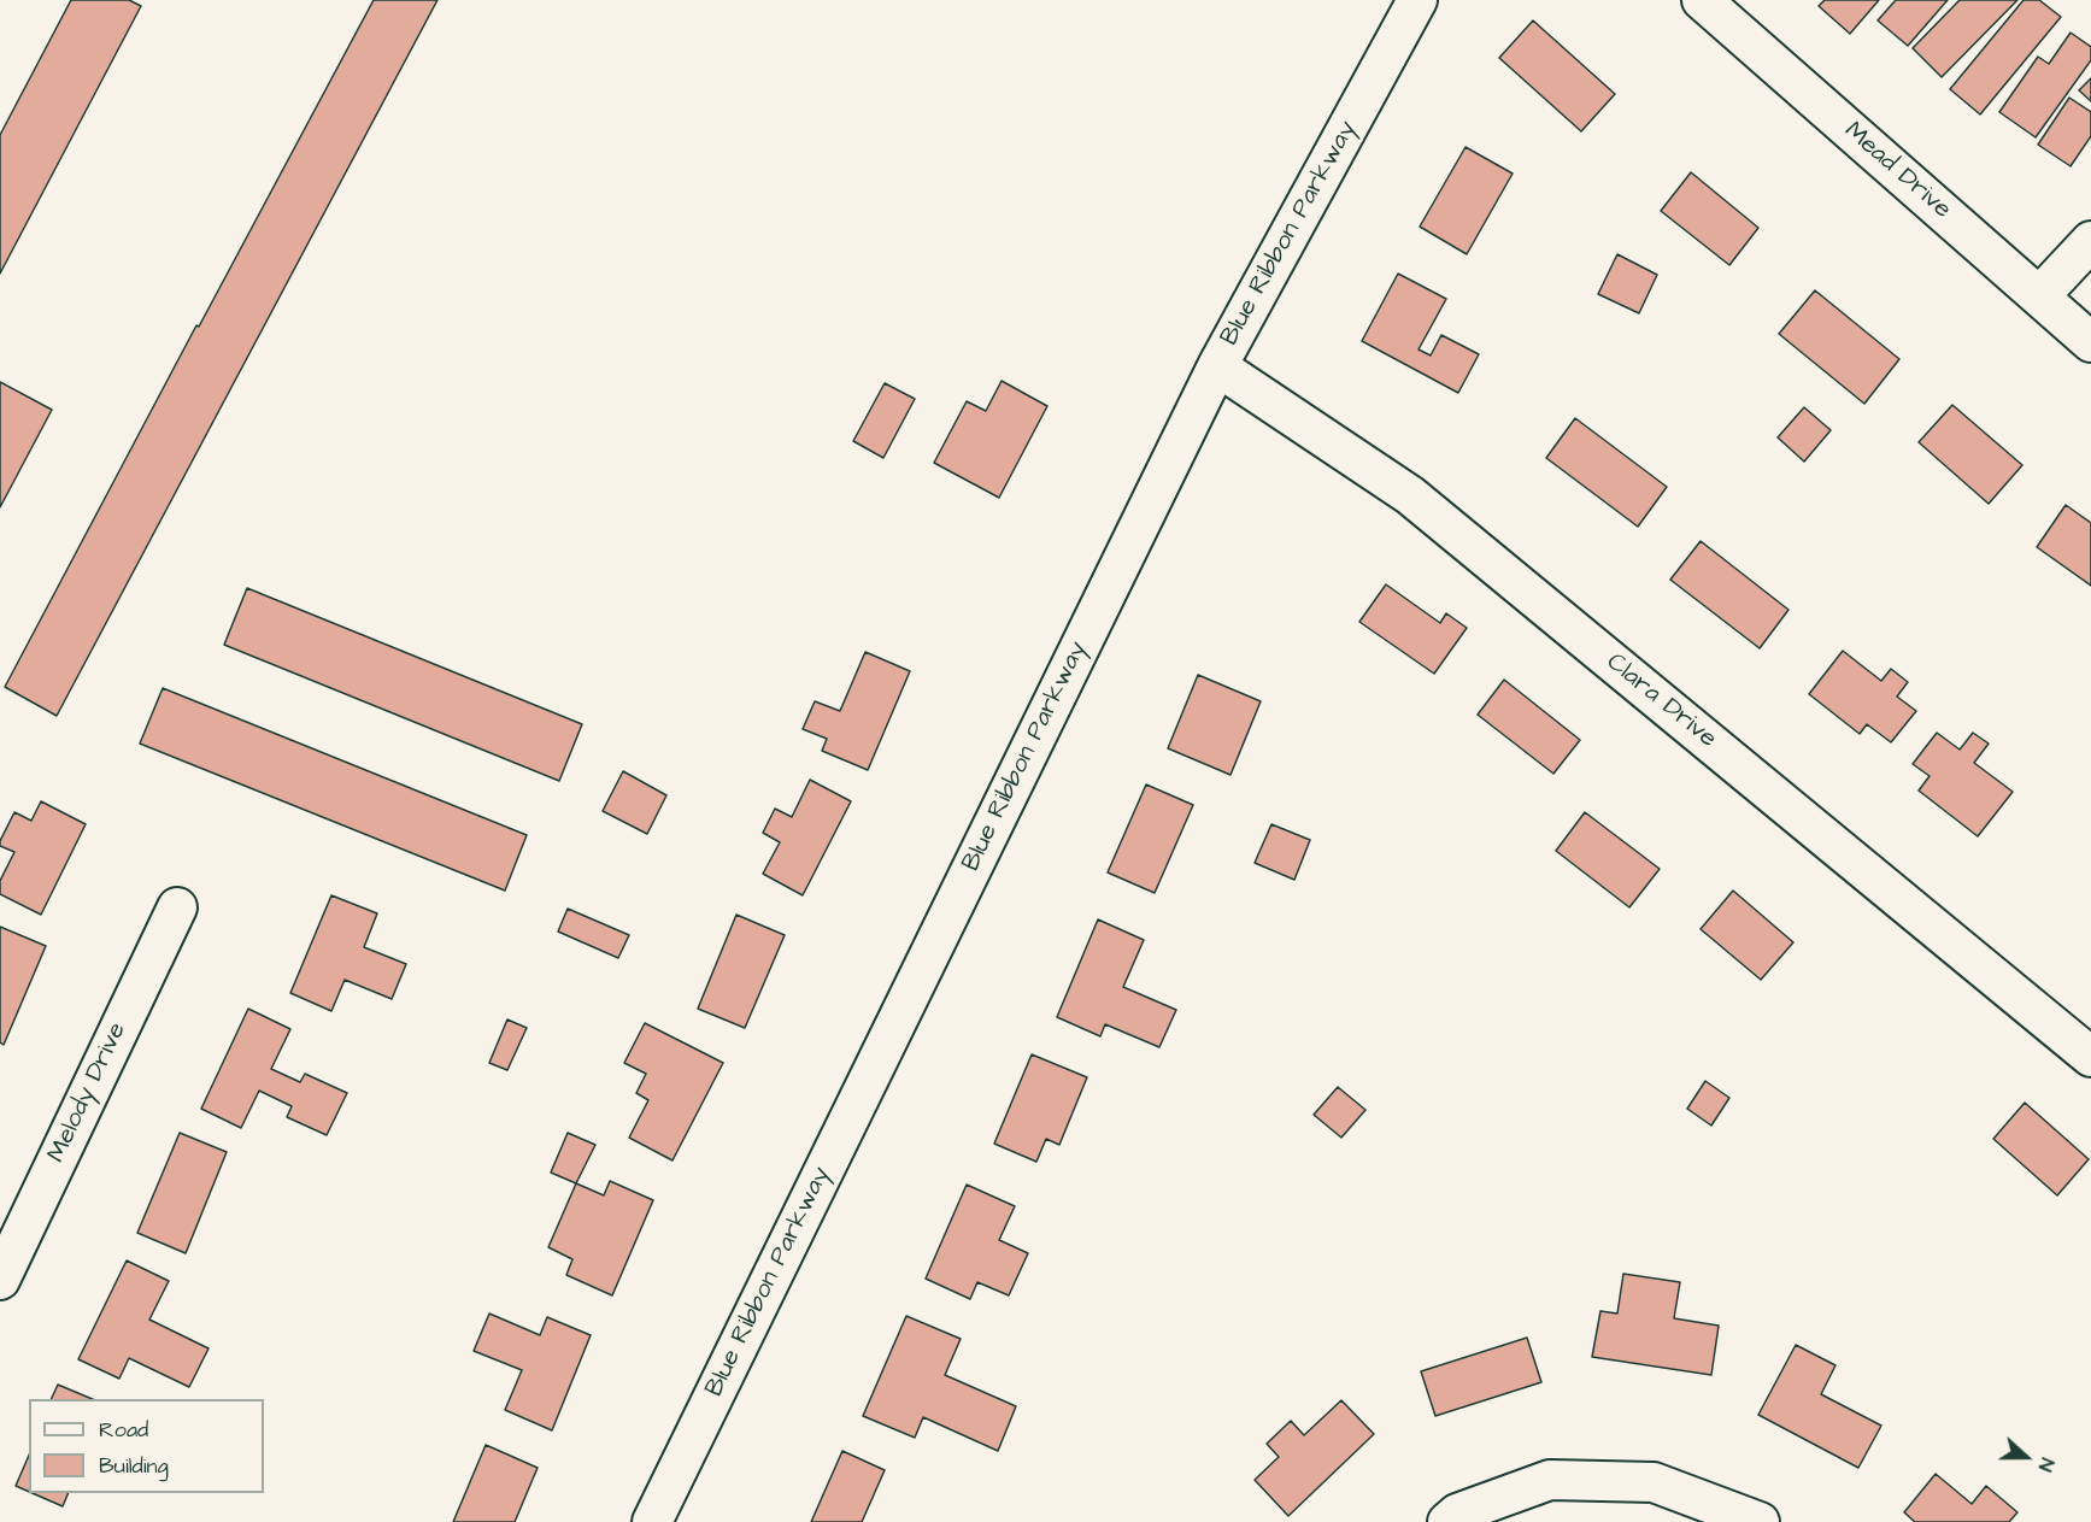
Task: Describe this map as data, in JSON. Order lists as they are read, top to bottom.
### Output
{
  "streets": {
    "street": [
      "Mead Drive",
      "Blue Ribbon Parkway",
      "Clara Drive",
      "Melody Drive"
    ]
  },
  "crossings": [
    ["Blue Ribbon Parkway", "Clara Drive"]
  ],
  "legend": ["Road", "Building"],
  "north": "right"
}
